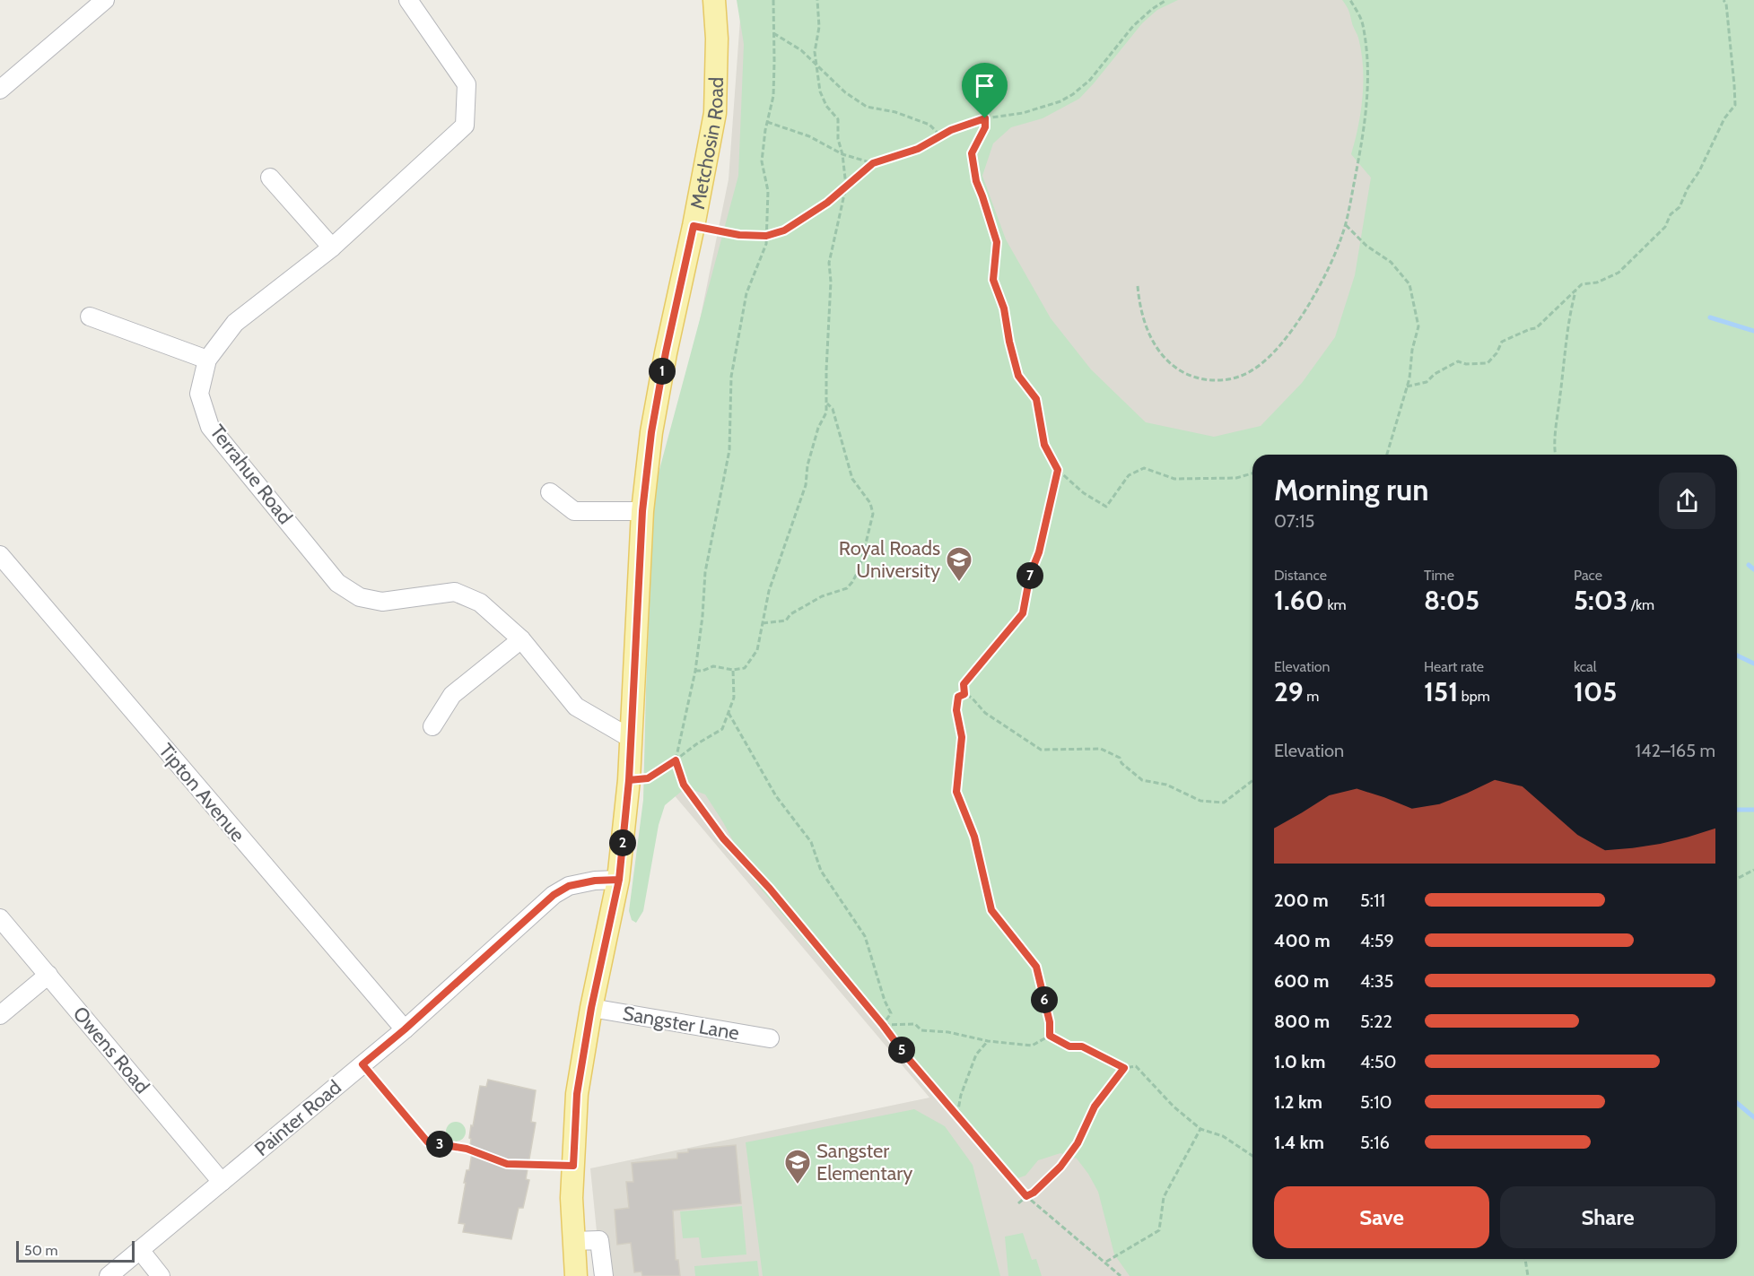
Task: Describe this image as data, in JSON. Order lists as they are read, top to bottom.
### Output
{
  "streets": {
    "main road": ["Metchosin Road"],
    "street": [
      "Terrahue Road",
      "Tipton Avenue",
      "Sangster Lane",
      "Owens Road",
      "Painter Road"
    ]
  },
  "crossings": [
    ["Metchosin Road", "Terrahue Road"],
    ["Metchosin Road", "Sangster Lane"],
    ["Metchosin Road", "Painter Road"],
    ["Tipton Avenue", "Painter Road"],
    ["Owens Road", "Painter Road"]
  ],
  "places": {
    "school or university": ["Royal Roads University", "Sangster Elementary"]
  },
  "scale_bar": "50 m",
  "page": {
    "pins": [
      "1",
      "7",
      "2",
      "6",
      "5",
      "3"
    ],
    "heading": ["Morning run", "07:15"],
    "stats": [
      ["Distance", "1.60 km"],
      ["Time", "8:05"],
      ["Pace", "5:03 /km"],
      ["Elevation", "29 m"],
      ["Heart rate", "151 bpm"],
      ["kcal", "105"]
    ],
    "chart": ["Elevation", "142–165 m"],
    "list": [
      {
        "name": "200 m",
        "note": "5:11"
      },
      {
        "name": "400 m",
        "note": "4:59"
      },
      {
        "name": "600 m",
        "note": "4:35"
      },
      {
        "name": "800 m",
        "note": "5:22"
      },
      {
        "name": "1.0 km",
        "note": "4:50"
      },
      {
        "name": "1.2 km",
        "note": "5:10"
      },
      {
        "name": "1.4 km",
        "note": "5:16"
      }
    ],
    "buttons": ["Save", "Share"],
    "scale": "50 m"
  }
}
